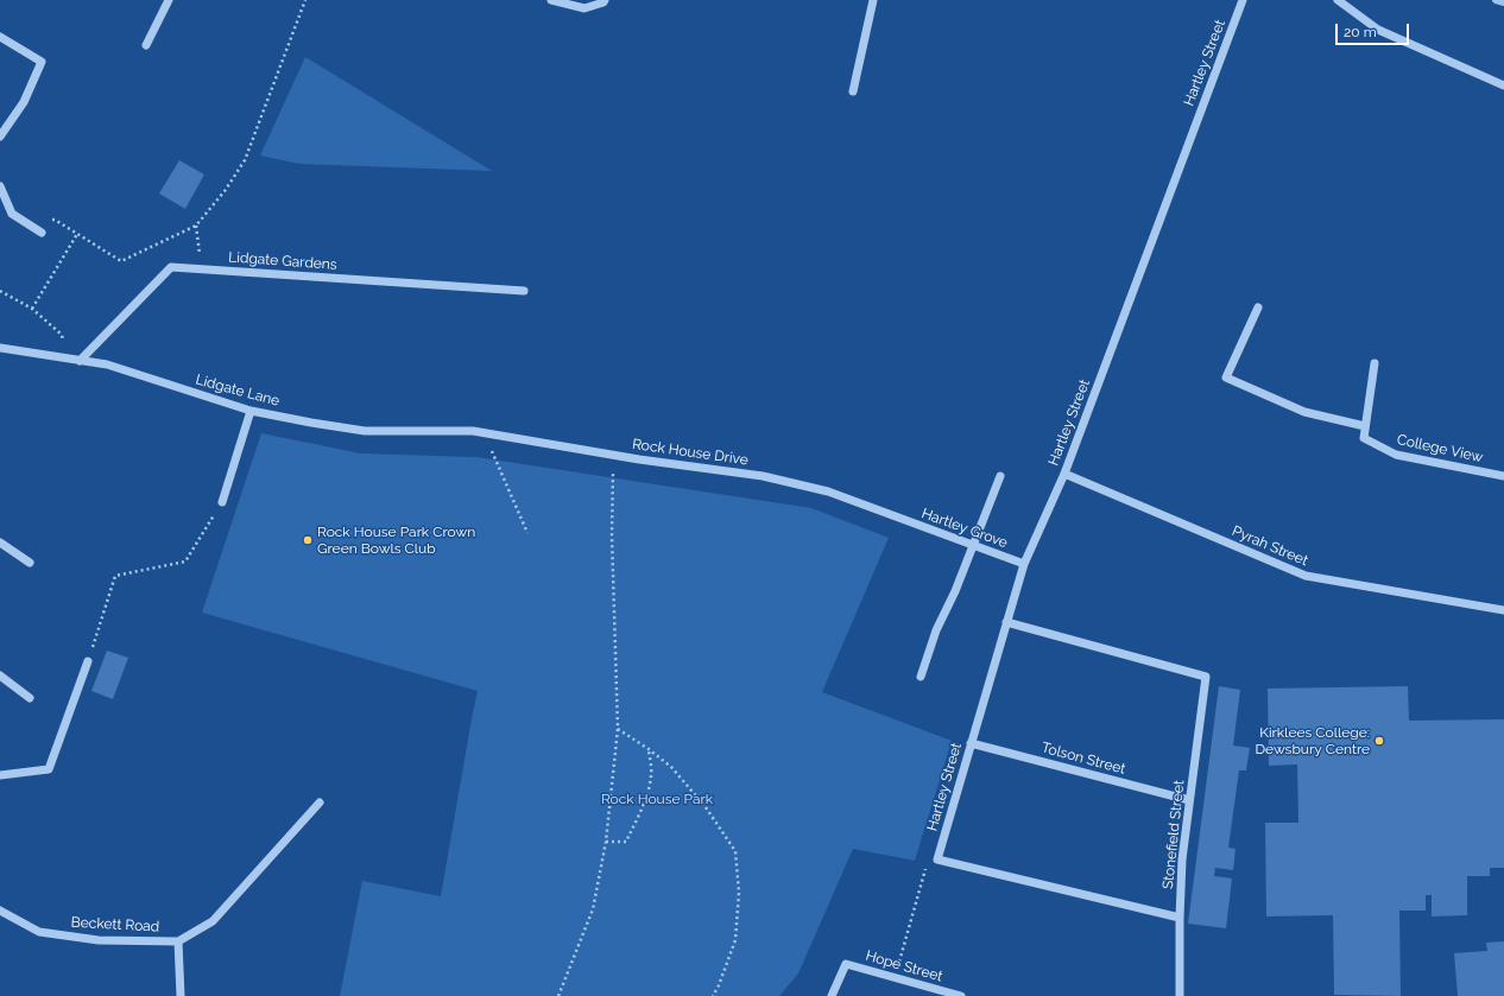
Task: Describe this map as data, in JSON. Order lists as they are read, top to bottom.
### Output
{
  "streets": {
    "street": [
      "Hartley Street",
      "Lidgate Gardens",
      "Lidgate Lane",
      "College View",
      "Rock House Drive",
      "Hartley Grove",
      "Pyrah Street",
      "Tolson Street",
      "Stonefield Street",
      "Beckett Road",
      "Hope Street"
    ]
  },
  "crossings": [
    ["Hartley Street", "Hartley Grove"],
    ["Hartley Street", "Pyrah Street"],
    ["Hartley Street", "Tolson Street"],
    ["Hartley Street", "Stonefield Street"],
    ["Lidgate Gardens", "Lidgate Lane"],
    ["Lidgate Lane", "Rock House Drive"],
    ["Rock House Drive", "Hartley Grove"],
    ["Tolson Street", "Stonefield Street"]
  ],
  "parks": ["Rock House Park"],
  "places": ["Rock House Park Crown Green Bowls Club", "Kirklees College: Dewsbury Centre"],
  "scale_bar": "20 m"
}
